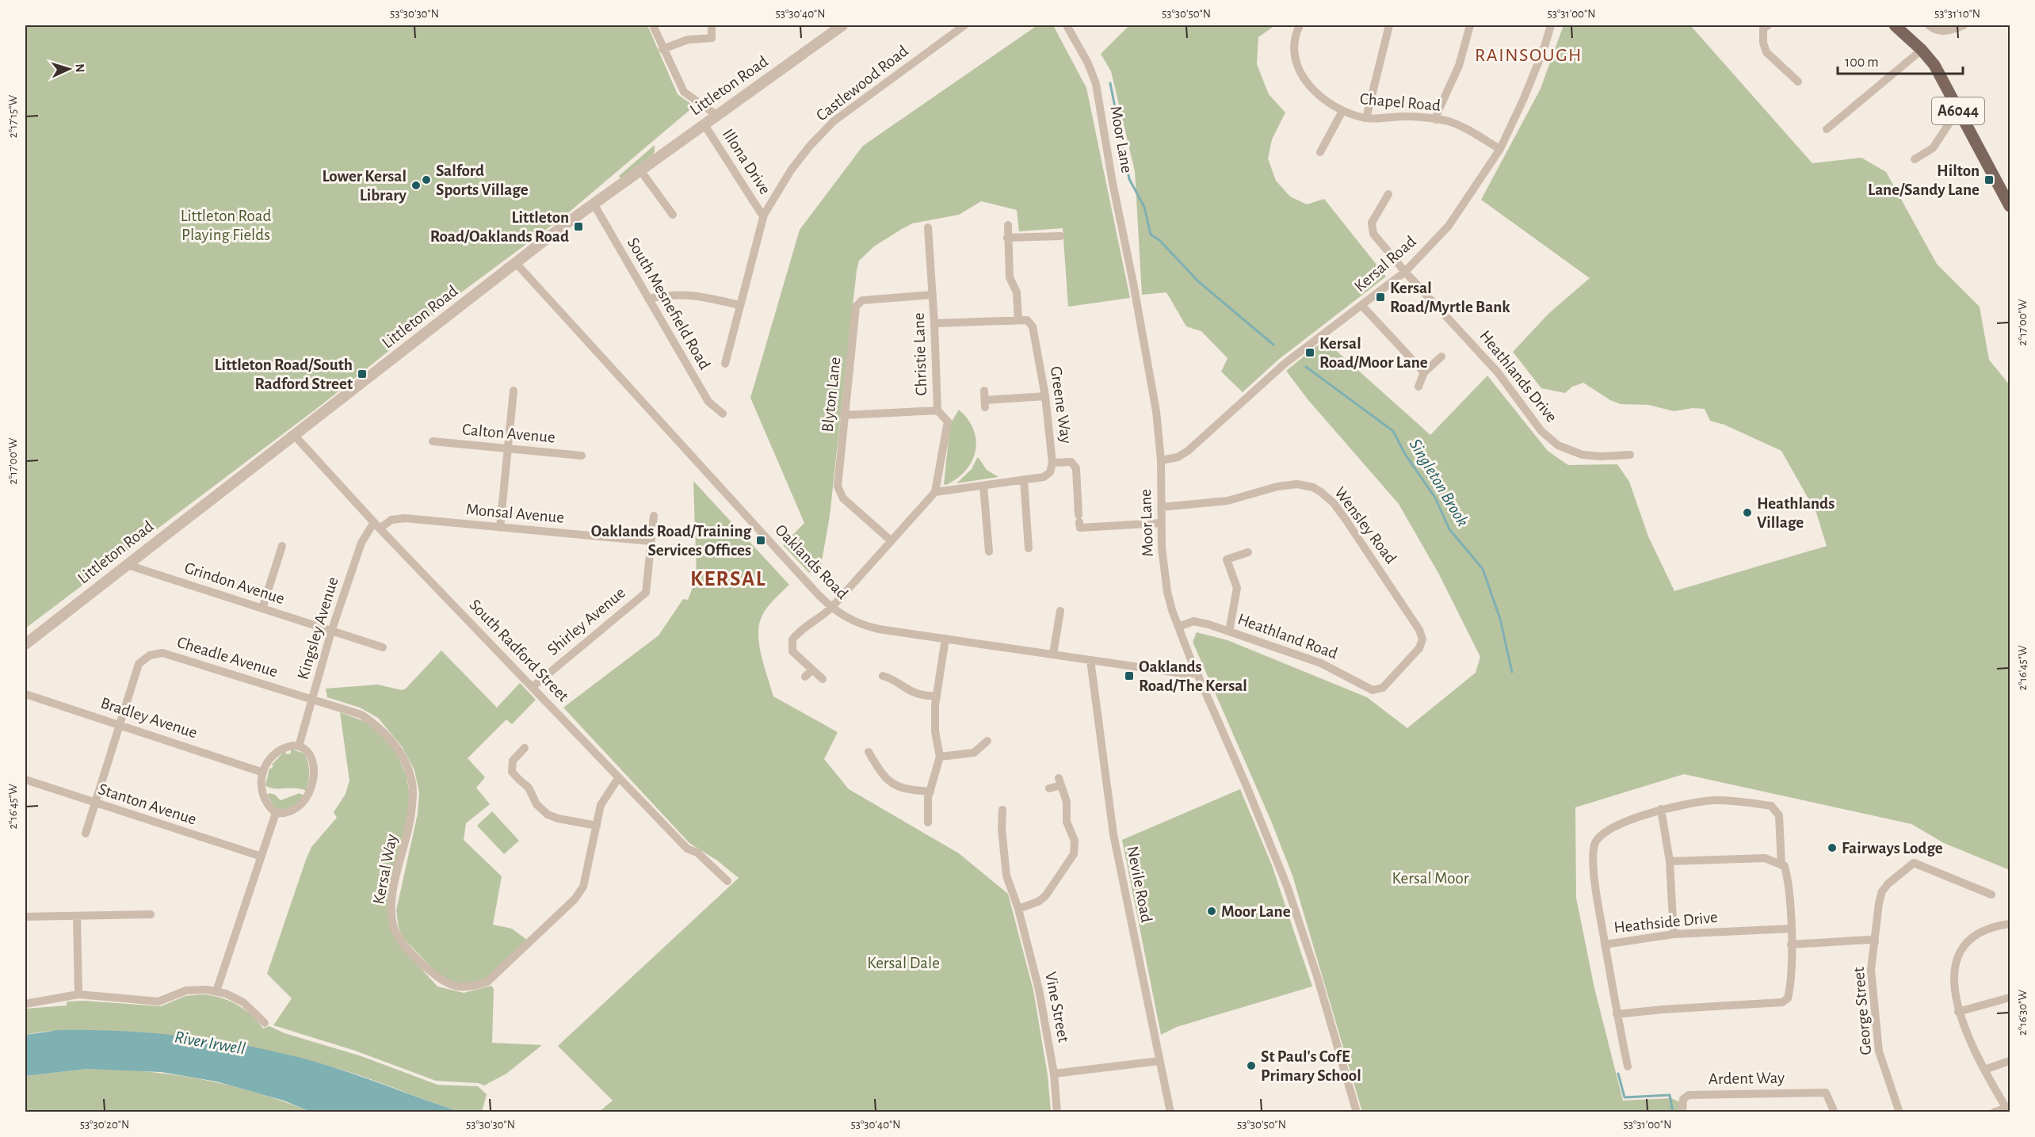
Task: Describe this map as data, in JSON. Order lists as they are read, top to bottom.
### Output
{
  "streets": {
    "main road": ["A6044"],
    "street": [
      "Castlewood Road",
      "Littleton Road",
      "Chapel Road",
      "Moor Lane",
      "Illona Drive",
      "Kersal Road",
      "South Mesnefield Road",
      "Christie Lane",
      "Heathlands Drive",
      "Blyton Lane",
      "Greene Way",
      "Calton Avenue",
      "Monsal Avenue",
      "Wensley Road",
      "Oaklands Road",
      "Grindon Avenue",
      "Shirley Avenue",
      "Kingsley Avenue",
      "Heathland Road",
      "South Radford Street",
      "Cheadle Avenue",
      "Bradley Avenue",
      "Stanton Avenue",
      "Kersal Way",
      "Nevile Road",
      "Heathside Drive",
      "Vine Street",
      "George Street",
      "Ardent Way"
    ]
  },
  "crossings": [
    ["Castlewood Road", "Illona Drive"],
    ["Littleton Road", "Illona Drive"],
    ["Littleton Road", "South Mesnefield Road"],
    ["Littleton Road", "Oaklands Road"],
    ["Littleton Road", "Grindon Avenue"],
    ["Littleton Road", "South Radford Street"],
    ["Chapel Road", "Kersal Road"],
    ["Moor Lane", "Kersal Road"],
    ["Moor Lane", "Wensley Road"],
    ["Moor Lane", "Oaklands Road"],
    ["Moor Lane", "Heathland Road"],
    ["Kersal Road", "Heathlands Drive"],
    ["Christie Lane", "Blyton Lane"],
    ["Christie Lane", "Greene Way"],
    ["Monsal Avenue", "Shirley Avenue"],
    ["Monsal Avenue", "Kingsley Avenue"],
    ["Monsal Avenue", "South Radford Street"],
    ["Wensley Road", "Heathland Road"],
    ["Oaklands Road", "Nevile Road"],
    ["Grindon Avenue", "Kingsley Avenue"],
    ["Shirley Avenue", "South Radford Street"],
    ["Kingsley Avenue", "South Radford Street"],
    ["Kingsley Avenue", "Cheadle Avenue"],
    ["Kingsley Avenue", "Bradley Avenue"],
    ["Kingsley Avenue", "Kersal Way"],
    ["South Radford Street", "Kersal Way"],
    ["Cheadle Avenue", "Bradley Avenue"],
    ["Cheadle Avenue", "Stanton Avenue"],
    ["Cheadle Avenue", "Kersal Way"]
  ],
  "districts": ["RAINSOUGH", "KERSAL"],
  "water": ["Singleton Brook", "River Irwell"],
  "parks": ["Littleton Road Playing Fields", "Kersal Moor", "Kersal Dale"],
  "places": {
    "other": [
      "Salford Sports Village",
      "Lower Kersal Library",
      "Heathlands Village",
      "Fairways Lodge",
      "Moor Lane",
      "St Paul's CofE Primary School"
    ],
    "transit": [
      "Hilton Lane/Sandy Lane",
      "Littleton Road/Oaklands Road",
      "Kersal Road/Myrtle Bank",
      "Kersal Road/Moor Lane",
      "Littleton Road/South Radford Street",
      "Oaklands Road/Training Services Offices",
      "Oaklands Road/The Kersal"
    ]
  },
  "scale_bar": "100 m",
  "north": "right",
  "coordinates": [
    "53°30'30\"N",
    "53°30'40\"N",
    "53°30'50\"N",
    "53°31'00\"N",
    "53°31'10\"N",
    "2°17'15\"W",
    "2°17'00\"W",
    "2°16'45\"W",
    "2°16'30\"W",
    "53°30'20\"N"
  ]
}
